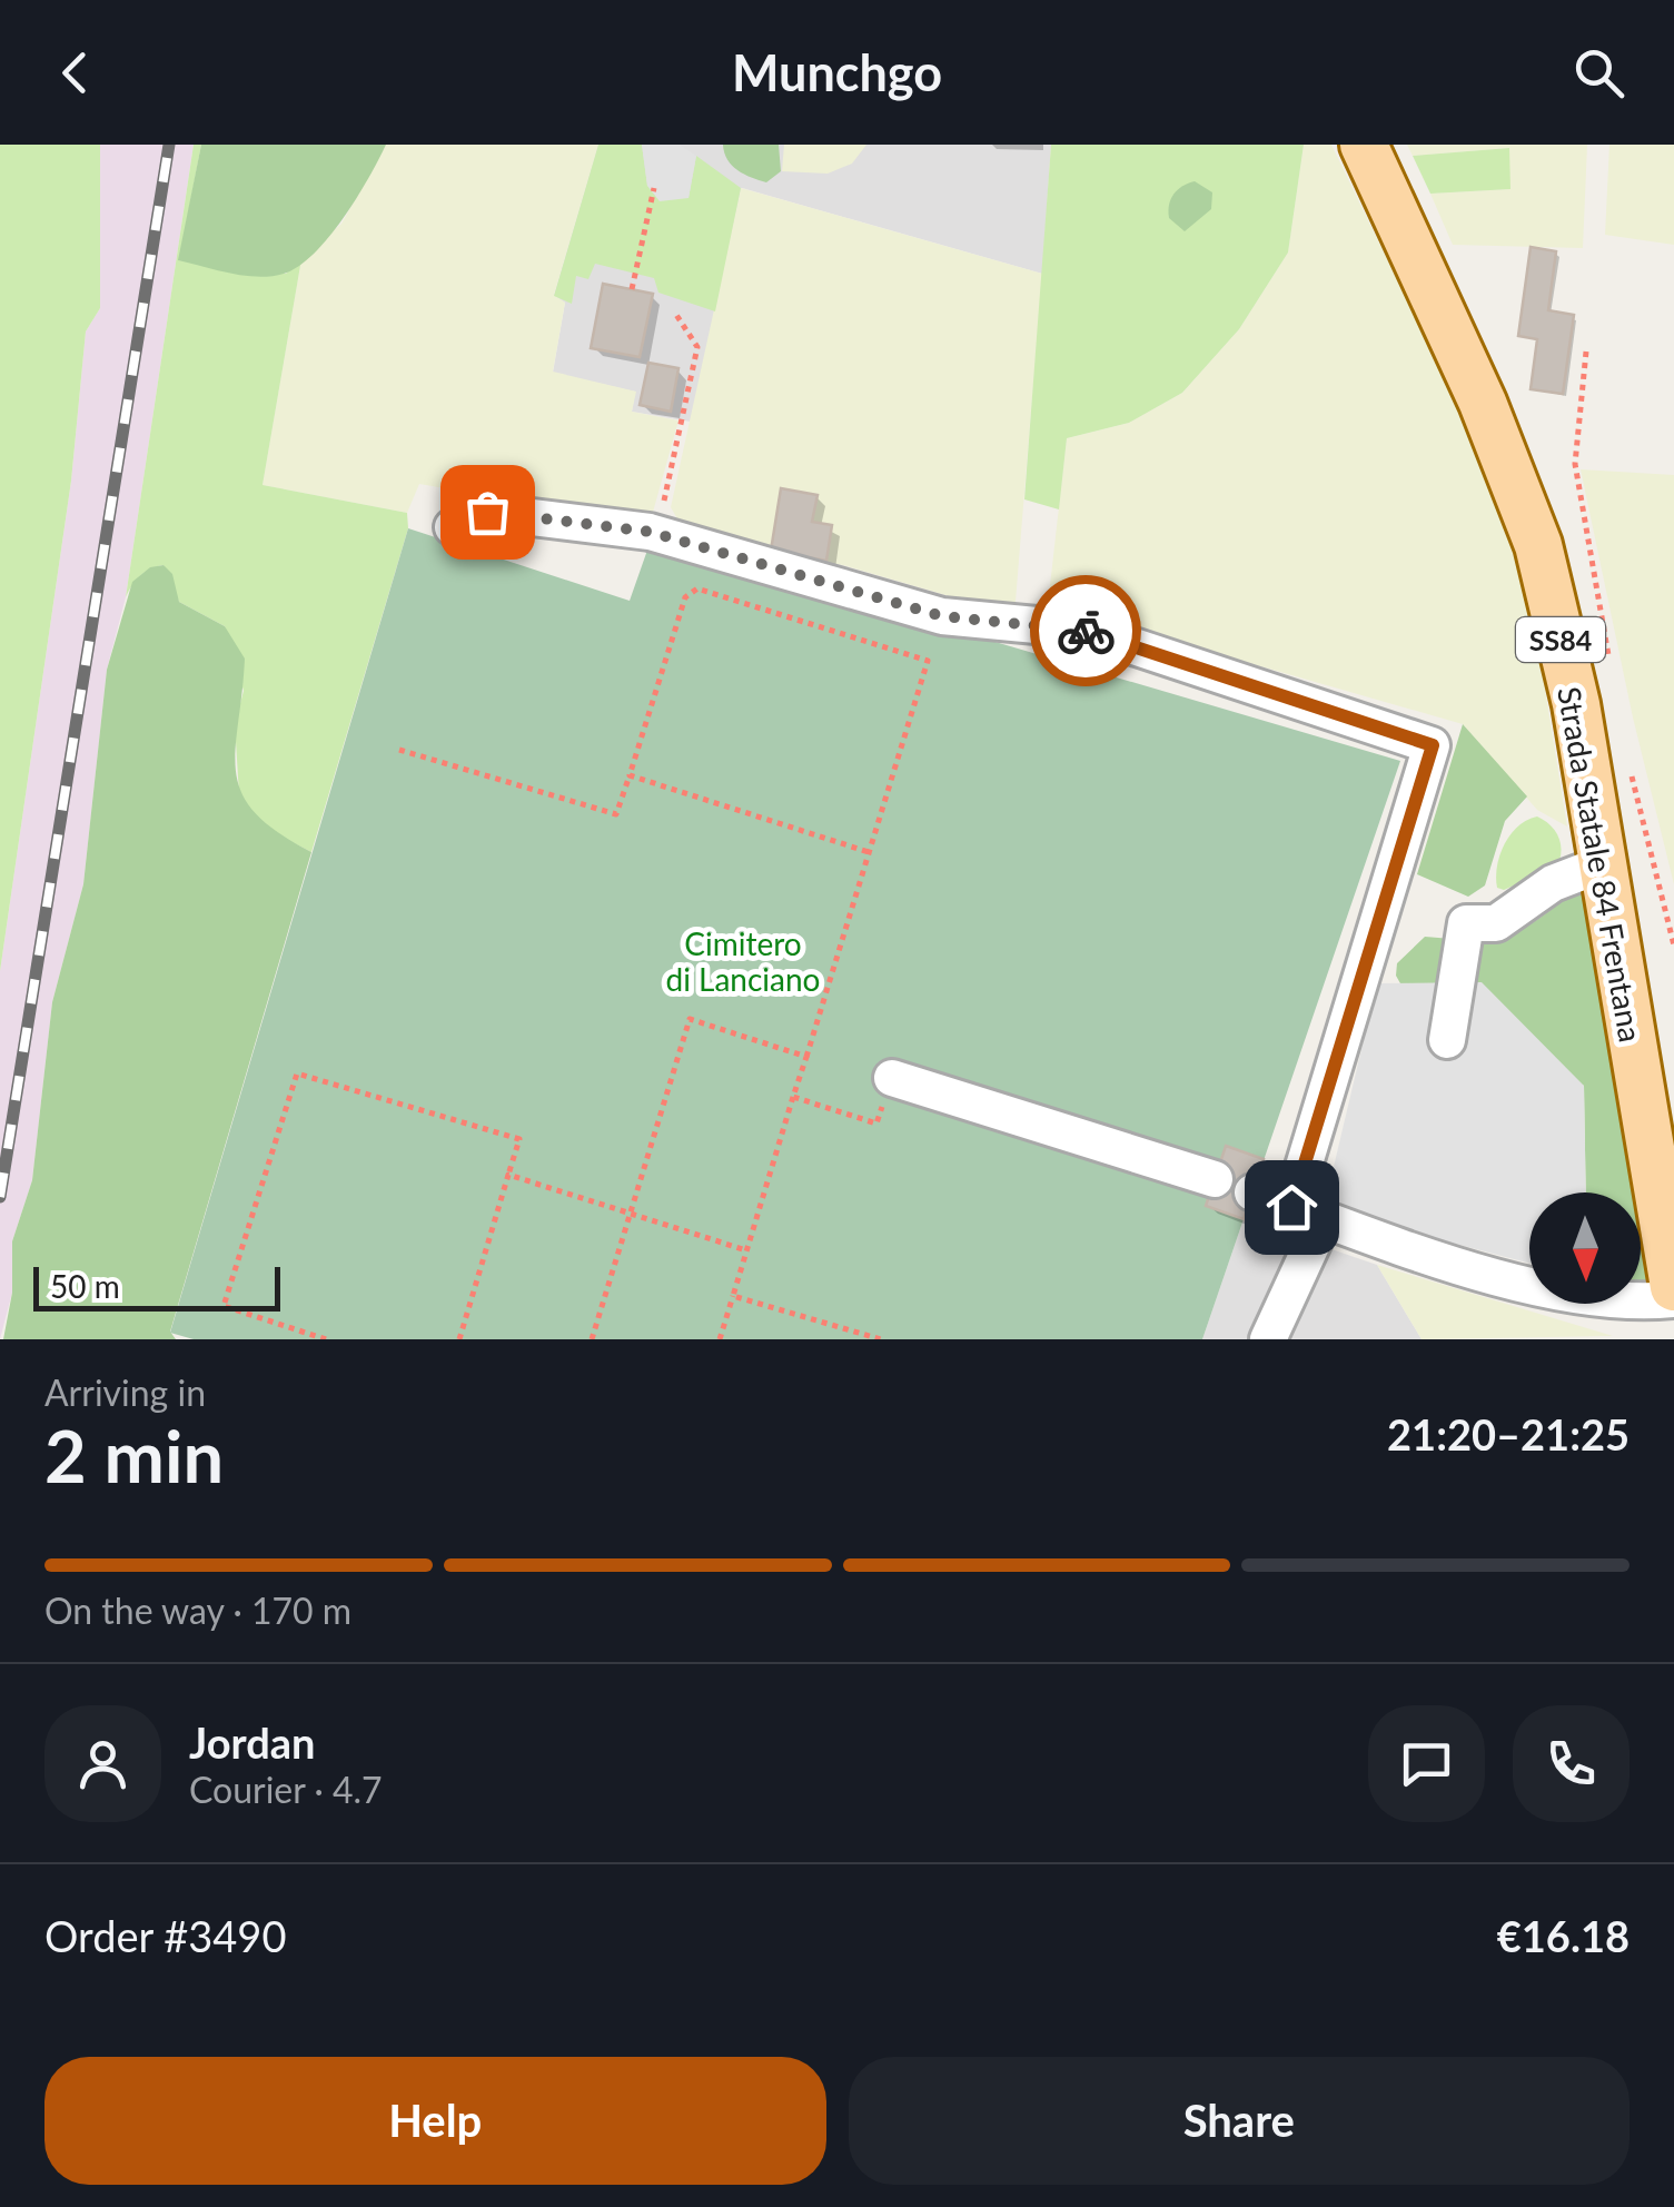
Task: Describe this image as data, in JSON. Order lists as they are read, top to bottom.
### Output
{
  "streets": {
    "main road": ["SS84", "Strada Statale 84 Frentana"]
  },
  "parks": ["Cimitero di Lanciano"],
  "scale_bar": "50 m",
  "north": "bottom",
  "page": {
    "header": "Munchgo",
    "scale": "50 m",
    "heading": ["2 min", "Arriving in", "21:20–21:25"],
    "panel": [
      "Jordan",
      "Courier · 4.7",
      "Order #3490",
      "€16.18"
    ],
    "bar": "On the way · 170 m",
    "buttons": ["Help", "Share"]
  }
}
